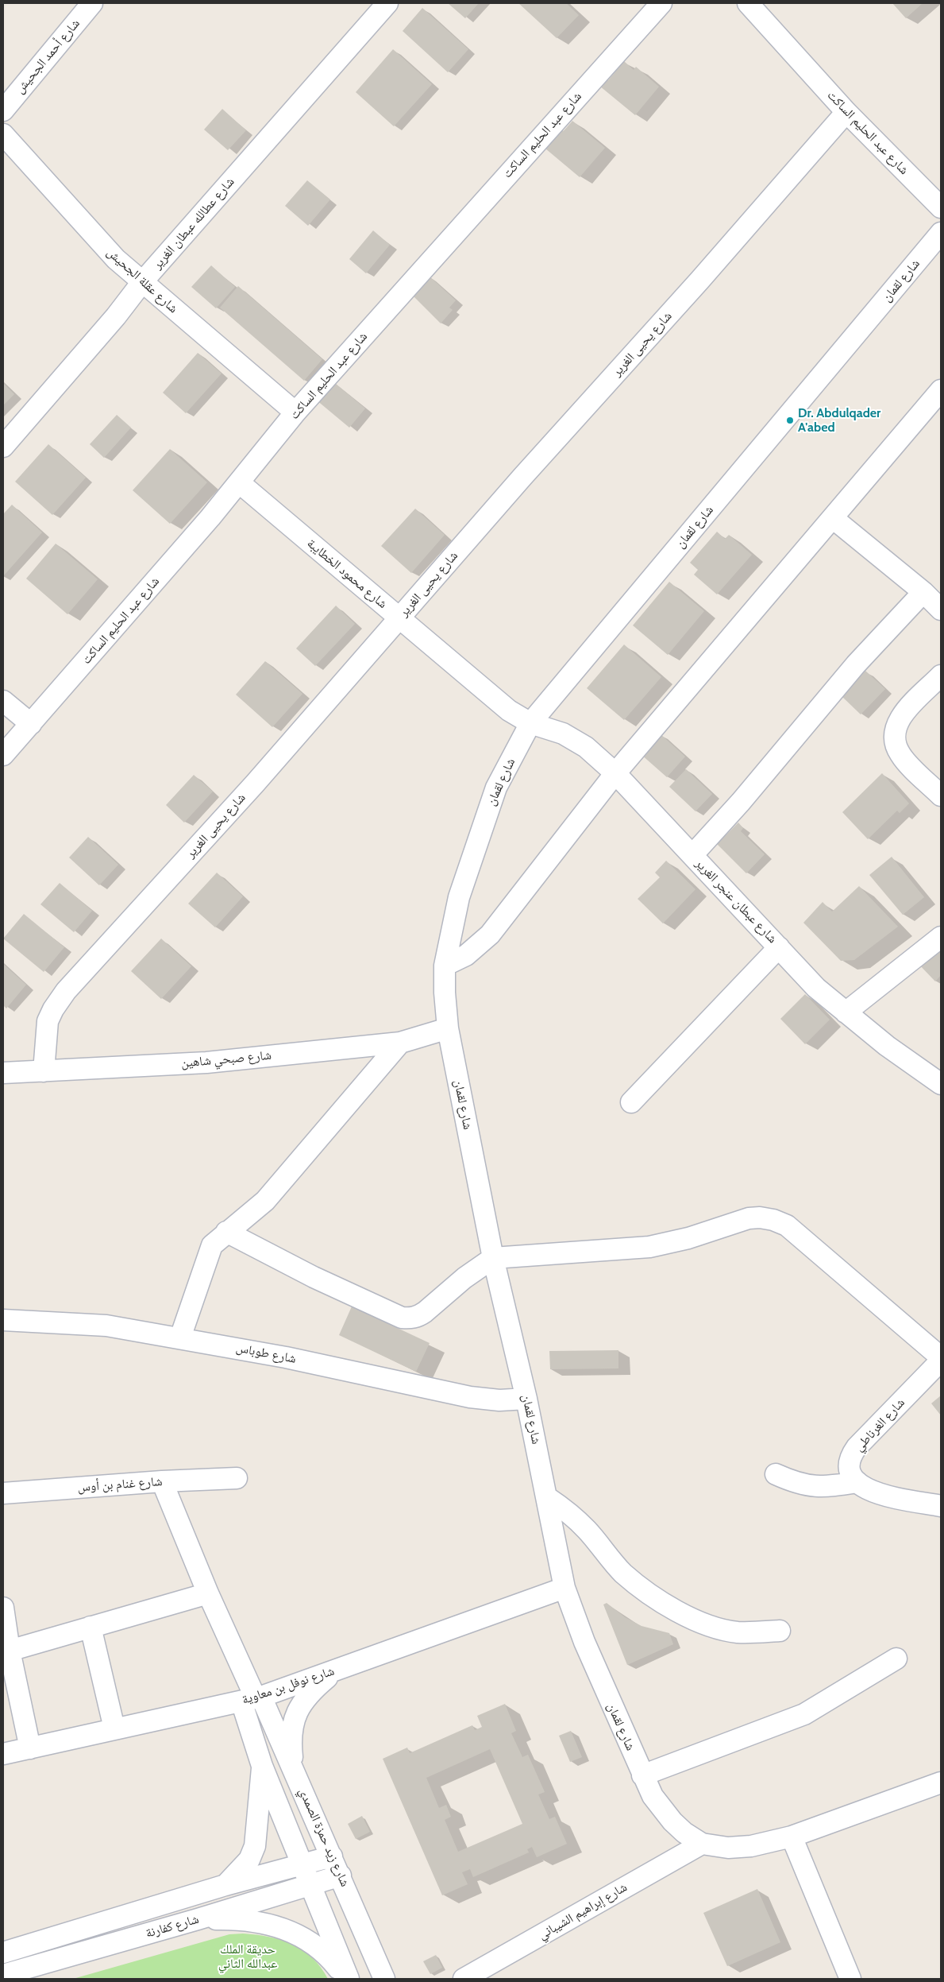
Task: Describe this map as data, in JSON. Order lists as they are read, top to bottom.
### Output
{
  "streets": {
    "street": [
      "شارع أحمد الجحيش",
      "شارع عبد الحليم الساكت",
      "شارع عطالله عبطان الغرير",
      "شارع عقلة الجحيش",
      "شارع لقمان",
      "شارع يحيى الغرير",
      "شارع محمود الخطايبة",
      "شارع عبطان عنجر الغرير",
      "شارع صبحي شاهين",
      "شارع طوباس",
      "شارع الغرناطي",
      "شارع غنام بن أوس",
      "شارع نوفل بن معاوية",
      "شارع زيد حمزة الصمدي",
      "شارع إبراهيم الشيباني",
      "شارع كفارنة"
    ]
  },
  "crossings": [
    ["شارع عبد الحليم الساكت", "شارع عقلة الجحيش"],
    ["شارع عبد الحليم الساكت", "شارع يحيى الغرير"],
    ["شارع عبد الحليم الساكت", "شارع محمود الخطايبة"],
    ["شارع عطالله عبطان الغرير", "شارع عقلة الجحيش"],
    ["شارع لقمان", "شارع محمود الخطايبة"],
    ["شارع لقمان", "شارع عبطان عنجر الغرير"],
    ["شارع لقمان", "شارع صبحي شاهين"],
    ["شارع لقمان", "شارع طوباس"],
    ["شارع لقمان", "شارع نوفل بن معاوية"],
    ["شارع لقمان", "شارع إبراهيم الشيباني"],
    ["شارع يحيى الغرير", "شارع محمود الخطايبة"],
    ["شارع يحيى الغرير", "شارع صبحي شاهين"],
    ["شارع محمود الخطايبة", "شارع عبطان عنجر الغرير"],
    ["شارع نوفل بن معاوية", "شارع زيد حمزة الصمدي"],
    ["شارع زيد حمزة الصمدي", "شارع كفارنة"]
  ],
  "parks": ["حديقة الملك عبدالله الثاني"],
  "places": ["Dr. Abdulqader A'abed"]
}
